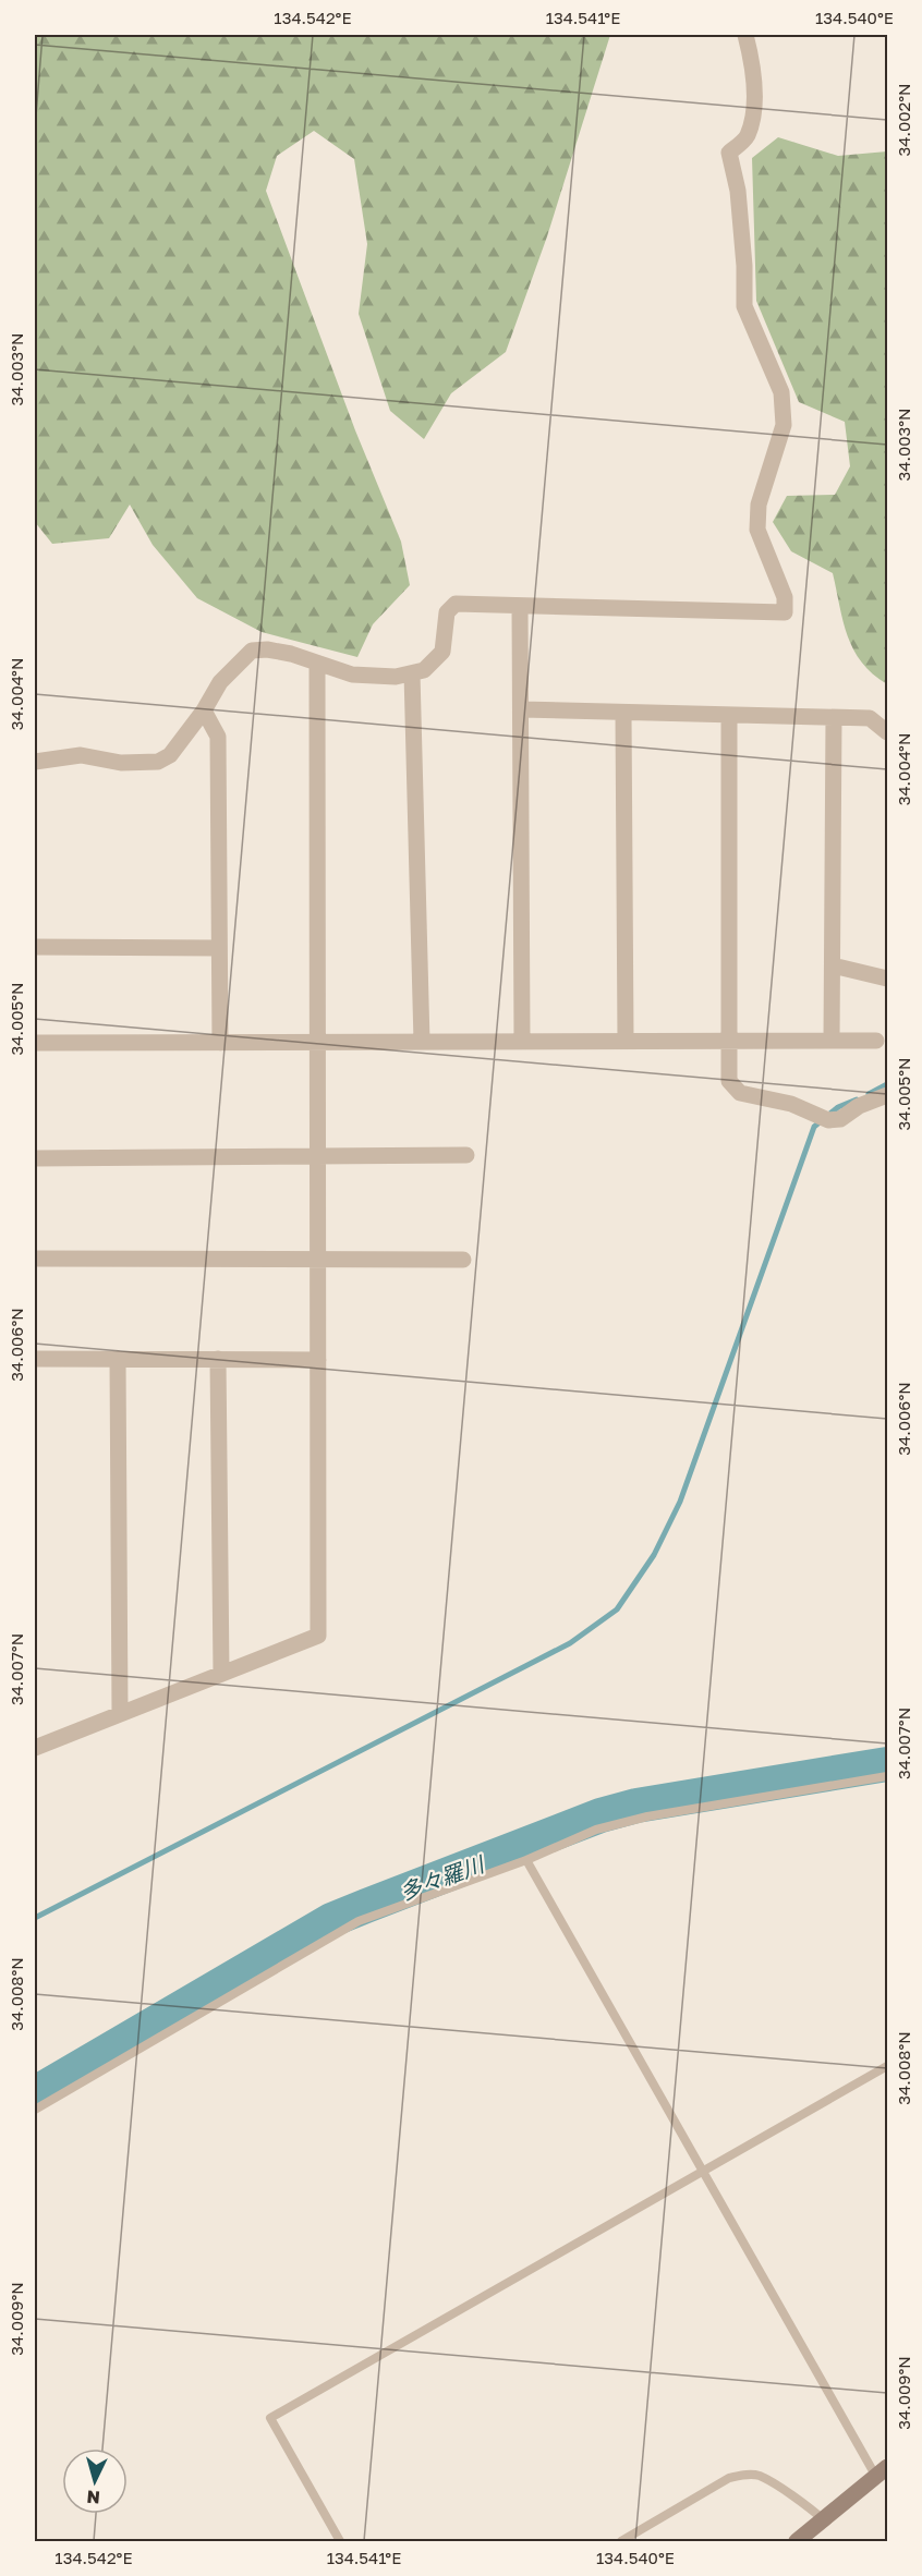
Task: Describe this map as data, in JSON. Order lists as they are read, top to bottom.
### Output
{
  "water": ["多々羅川"],
  "north": "bottom",
  "coordinates": [
    "134.542°E",
    "134.541°E",
    "134.540°E",
    "34.002°N",
    "34.003°N",
    "34.004°N",
    "34.005°N",
    "34.006°N",
    "34.007°N",
    "34.008°N",
    "34.009°N"
  ]
}
